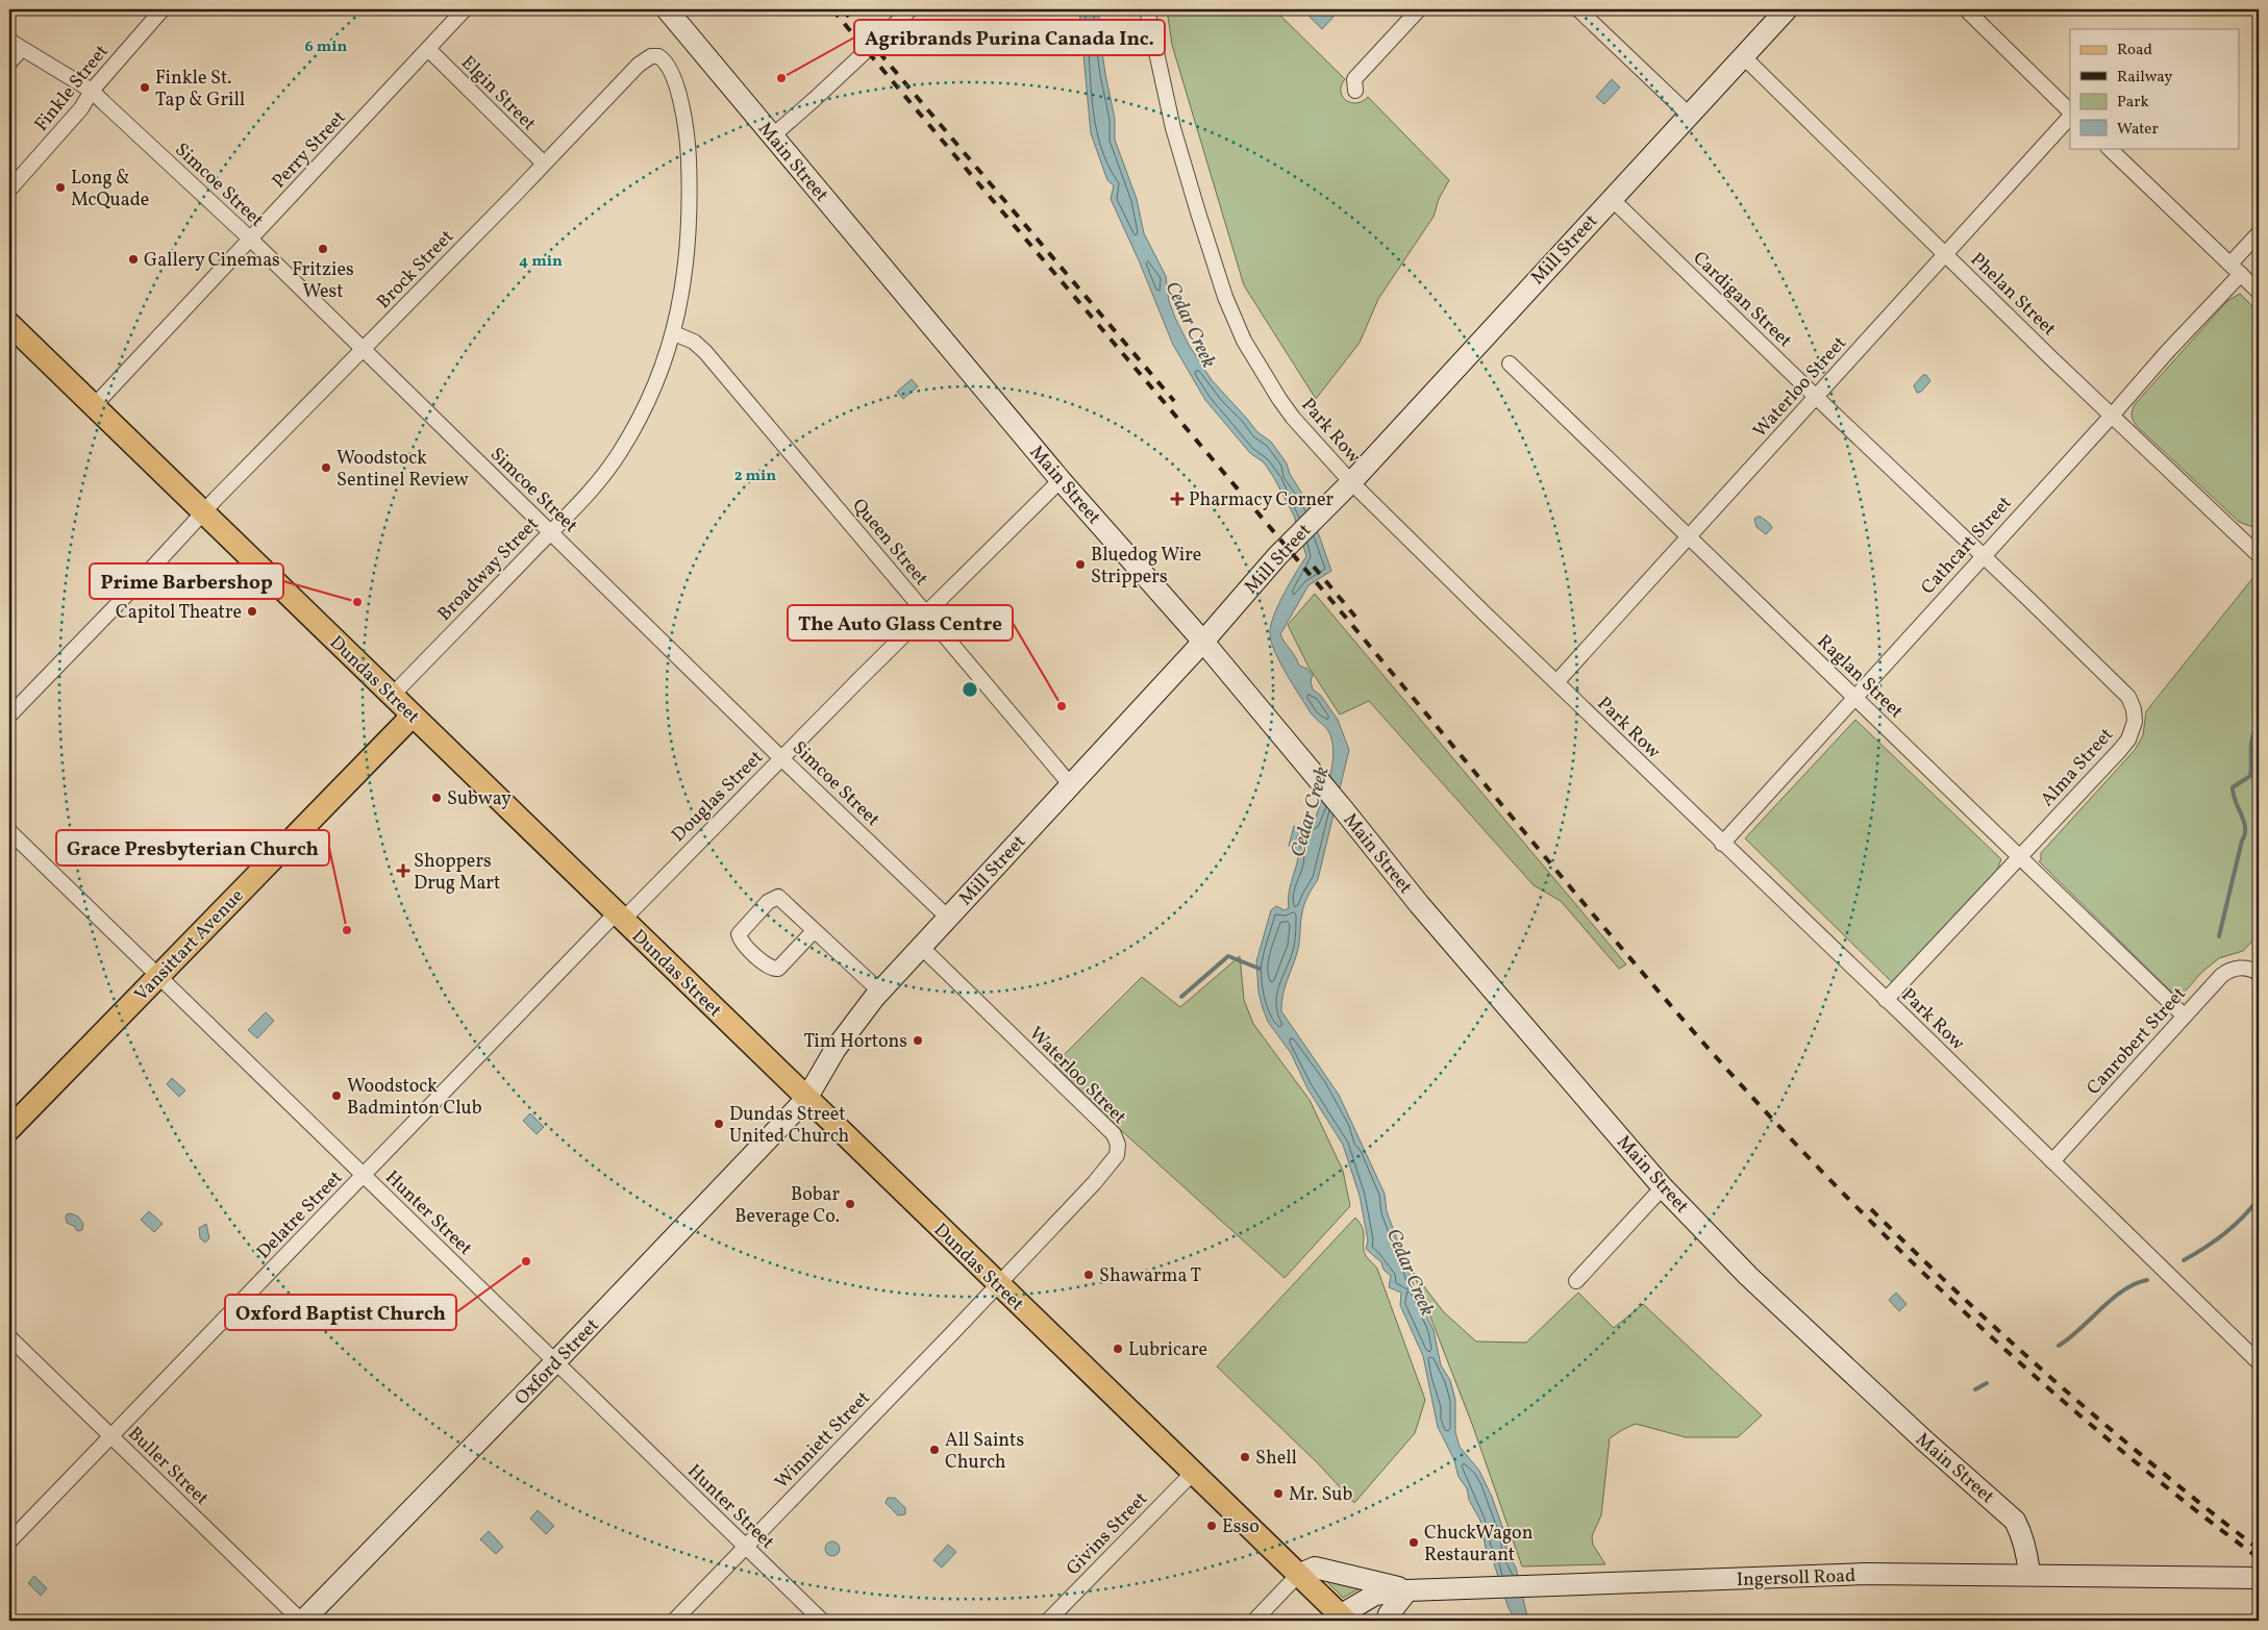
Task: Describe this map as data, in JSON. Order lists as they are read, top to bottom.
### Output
{
  "streets": {
    "main road": [
      "Main Street",
      "Mill Street",
      "Dundas Street",
      "Vansittart Avenue",
      "Oxford Street",
      "Ingersoll Road"
    ],
    "street": [
      "Finkle Street",
      "Elgin Street",
      "Perry Street",
      "Simcoe Street",
      "Brock Street",
      "Phelan Street",
      "Cardigan Street",
      "Waterloo Street",
      "Park Row",
      "Queen Street",
      "Cathcart Street",
      "Broadway Street",
      "Raglan Street",
      "Alma Street",
      "Douglas Street",
      "Canrobert Street",
      "Hunter Street",
      "Delatre Street",
      "Winniett Street",
      "Buller Street",
      "Givins Street"
    ]
  },
  "crossings": [
    ["Finkle Street", "Simcoe Street"],
    ["Elgin Street", "Perry Street"],
    ["Elgin Street", "Brock Street"],
    ["Perry Street", "Simcoe Street"],
    ["Perry Street", "Dundas Street"],
    ["Main Street", "Mill Street"],
    ["Main Street", "Douglas Street"],
    ["Main Street", "Ingersoll Road"],
    ["Simcoe Street", "Mill Street"],
    ["Simcoe Street", "Brock Street"],
    ["Simcoe Street", "Broadway Street"],
    ["Simcoe Street", "Douglas Street"],
    ["Mill Street", "Phelan Street"],
    ["Mill Street", "Cardigan Street"],
    ["Mill Street", "Waterloo Street"],
    ["Mill Street", "Park Row"],
    ["Mill Street", "Queen Street"],
    ["Mill Street", "Dundas Street"],
    ["Mill Street", "Oxford Street"],
    ["Brock Street", "Broadway Street"],
    ["Brock Street", "Dundas Street"],
    ["Phelan Street", "Waterloo Street"],
    ["Phelan Street", "Cathcart Street"],
    ["Cardigan Street", "Waterloo Street"],
    ["Cardigan Street", "Cathcart Street"],
    ["Cardigan Street", "Alma Street"],
    ["Waterloo Street", "Park Row"],
    ["Waterloo Street", "Raglan Street"],
    ["Waterloo Street", "Dundas Street"],
    ["Waterloo Street", "Winniett Street"],
    ["Park Row", "Cathcart Street"],
    ["Park Row", "Alma Street"],
    ["Park Row", "Canrobert Street"],
    ["Queen Street", "Broadway Street"],
    ["Queen Street", "Douglas Street"],
    ["Cathcart Street", "Raglan Street"],
    ["Cathcart Street", "Alma Street"],
    ["Broadway Street", "Dundas Street"],
    ["Raglan Street", "Alma Street"],
    ["Raglan Street", "Canrobert Street"],
    ["Dundas Street", "Douglas Street"],
    ["Dundas Street", "Vansittart Avenue"],
    ["Dundas Street", "Delatre Street"],
    ["Dundas Street", "Oxford Street"],
    ["Dundas Street", "Winniett Street"],
    ["Dundas Street", "Givins Street"],
    ["Dundas Street", "Ingersoll Road"],
    ["Douglas Street", "Delatre Street"],
    ["Vansittart Avenue", "Hunter Street"],
    ["Hunter Street", "Delatre Street"],
    ["Hunter Street", "Oxford Street"],
    ["Hunter Street", "Winniett Street"],
    ["Delatre Street", "Buller Street"],
    ["Oxford Street", "Buller Street"]
  ],
  "water": ["Cedar Creek"],
  "places": {
    "other": [
      "Agribrands Purina Canada Inc.",
      "Finkle St. Tap & Grill",
      "Long & McQuade",
      "Fritzies West",
      "Gallery Cinemas",
      "Woodstock Sentinel Review",
      "Bluedog Wire Strippers",
      "Prime Barbershop",
      "Capitol Theatre",
      "The Auto Glass Centre",
      "Subway",
      "Grace Presbyterian Church",
      "Tim Hortons",
      "Woodstock Badminton Club",
      "Dundas Street United Church",
      "Bobar Beverage Co.",
      "Oxford Baptist Church",
      "Shawarma T",
      "Lubricare",
      "All Saints Church",
      "Shell",
      "Mr. Sub",
      "Esso",
      "ChuckWagon Restaurant"
    ],
    "health": ["Pharmacy Corner", "Shoppers Drug Mart"]
  },
  "legend": [
    "Road",
    "Railway",
    "Park",
    "Water"
  ],
  "rings": ["6 min", "4 min", "2 min"]
}
